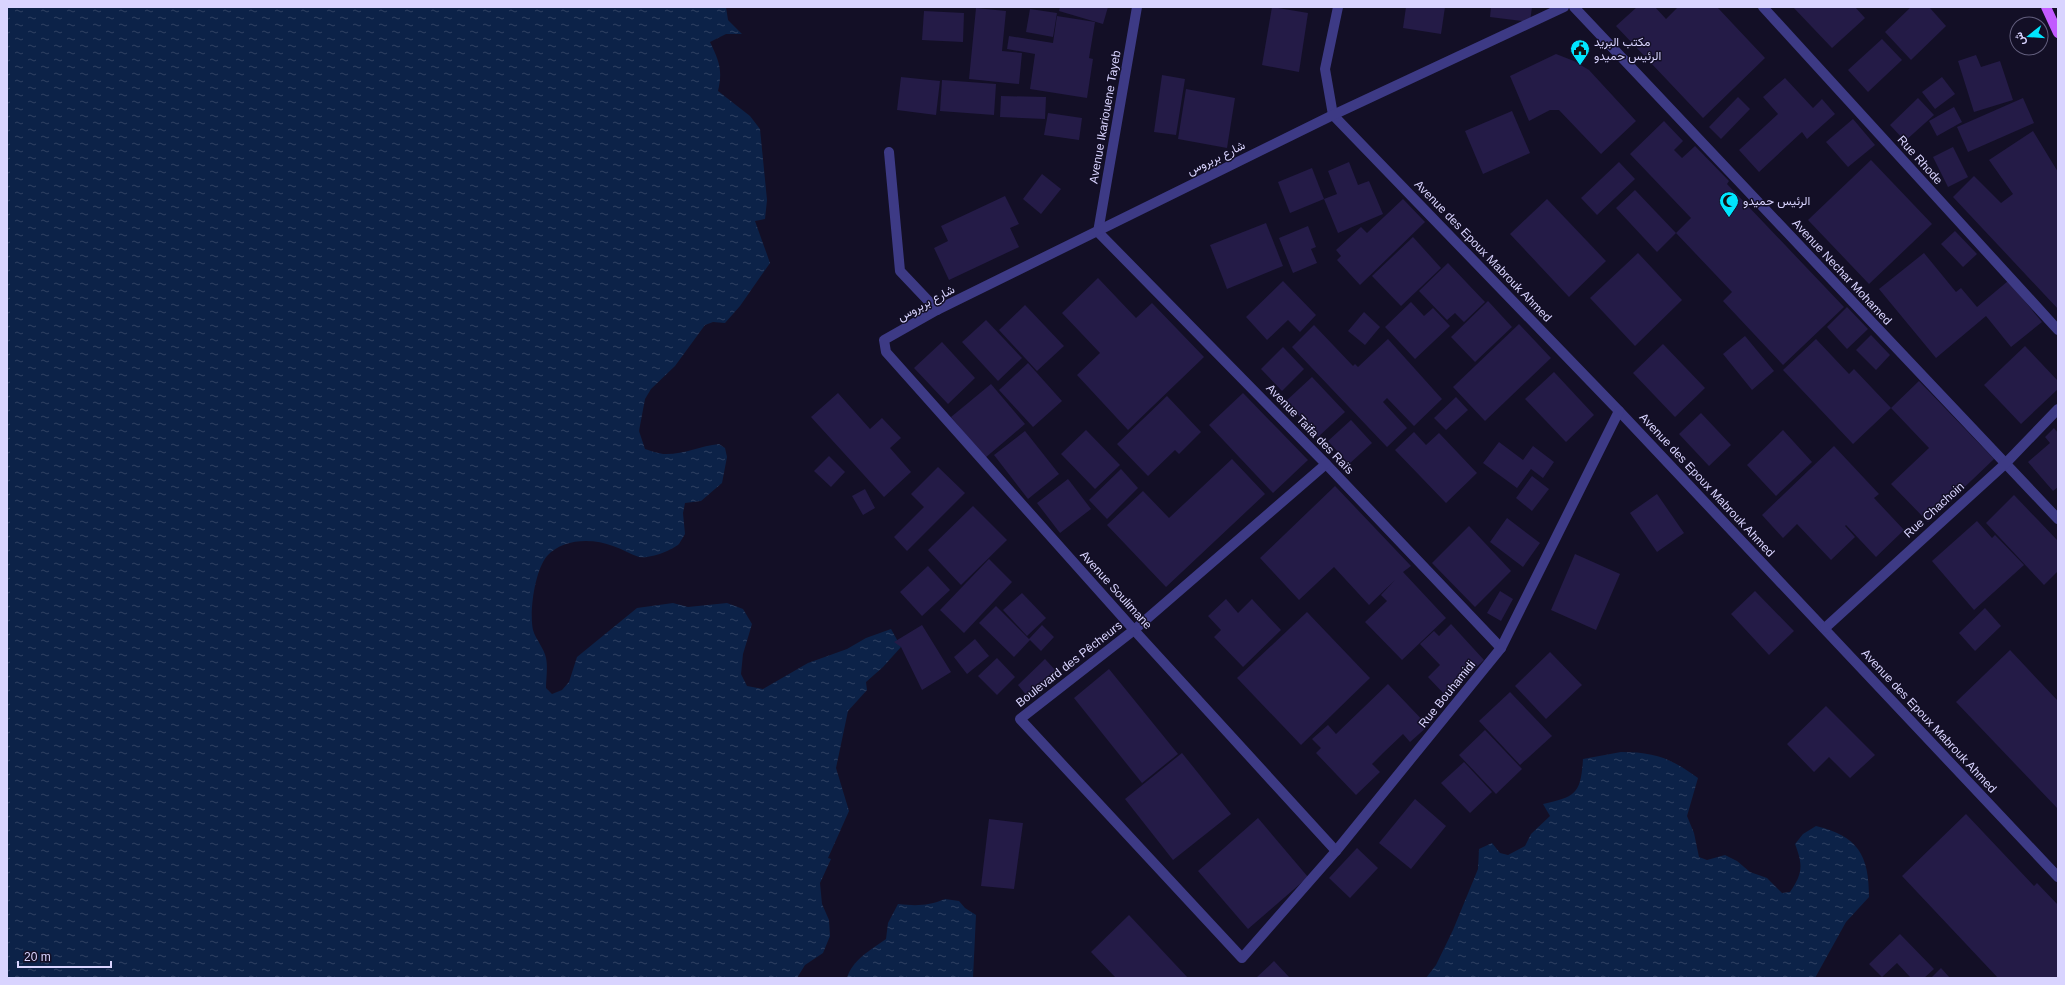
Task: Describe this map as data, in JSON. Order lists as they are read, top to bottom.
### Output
{
  "streets": {
    "street": [
      "Avenue Ikariouene Tayeb",
      "شارع بربروس",
      "Rue Rhode",
      "Avenue des Epoux Mabrouk Ahmed",
      "Avenue Nechar Mohamed",
      "Avenue Taifa des Raïs",
      "Rue Chachoin",
      "Avenue Soulimane",
      "Boulevard des Pêcheurs",
      "Rue Bouhamidi"
    ]
  },
  "crossings": [
    ["Avenue Ikariouene Tayeb", "شارع بربروس"],
    ["Avenue Ikariouene Tayeb", "Avenue Taifa des Raïs"],
    ["شارع بربروس", "Avenue des Epoux Mabrouk Ahmed"],
    ["شارع بربروس", "Avenue Taifa des Raïs"],
    ["شارع بربروس", "Avenue Soulimane"],
    ["Avenue des Epoux Mabrouk Ahmed", "Rue Chachoin"],
    ["Avenue des Epoux Mabrouk Ahmed", "Rue Bouhamidi"],
    ["Avenue Nechar Mohamed", "Rue Chachoin"],
    ["Avenue Taifa des Raïs", "Boulevard des Pêcheurs"],
    ["Avenue Taifa des Raïs", "Rue Bouhamidi"],
    ["Avenue Soulimane", "Boulevard des Pêcheurs"],
    ["Avenue Soulimane", "Rue Bouhamidi"],
    ["Boulevard des Pêcheurs", "Rue Bouhamidi"]
  ],
  "places": {
    "public building": ["مكتب البريد الرئيس حميدو"],
    "mosque": ["الرئيس حميدو"]
  },
  "scale_bar": "20 m",
  "north": "left"
}
